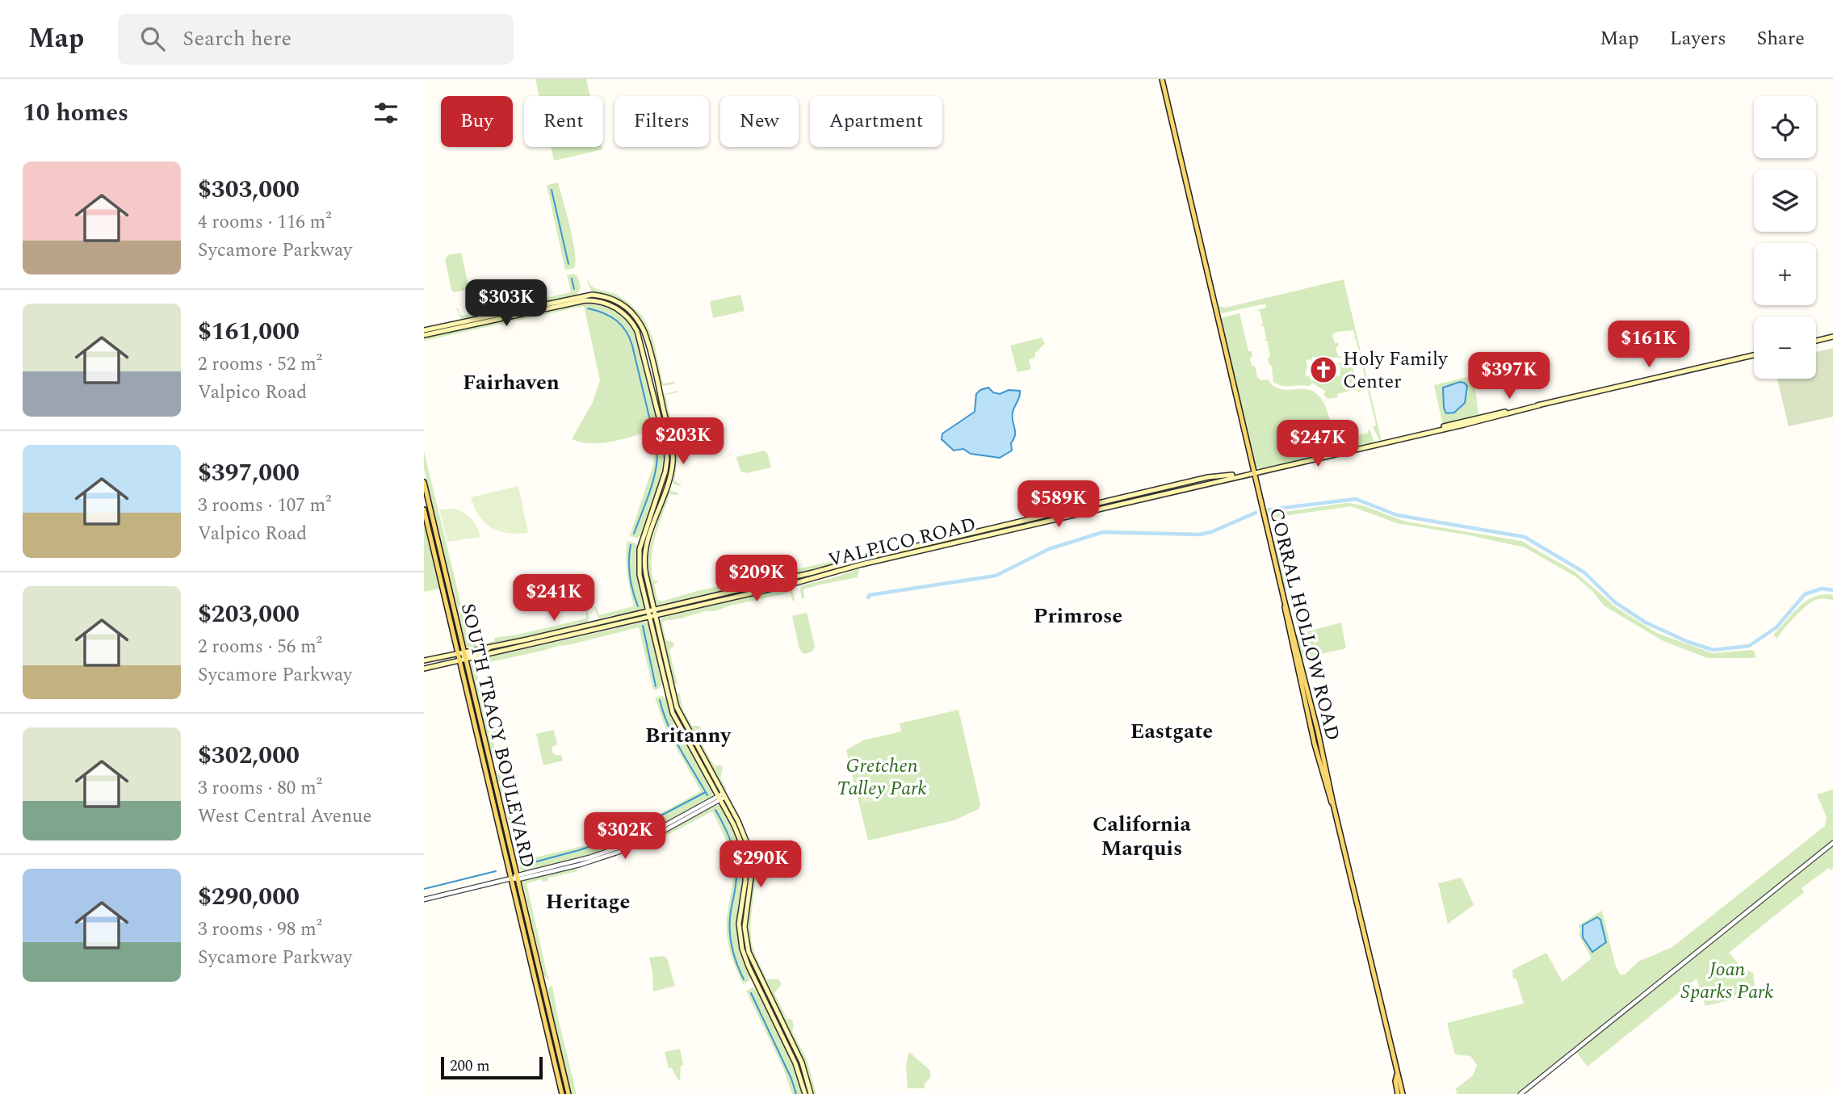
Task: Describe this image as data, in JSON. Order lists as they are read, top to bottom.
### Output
{
  "streets": {
    "main road": ["VALPICO ROAD", "CORRAL HOLLOW ROAD", "SOUTH TRACY BOULEVARD"]
  },
  "crossings": [
    ["VALPICO ROAD", "CORRAL HOLLOW ROAD"],
    ["VALPICO ROAD", "SOUTH TRACY BOULEVARD"]
  ],
  "districts": [
    "Fairhaven",
    "Primrose",
    "Eastgate",
    "Britanny",
    "California Marquis",
    "Heritage"
  ],
  "parks": ["Gretchen Talley Park", "Joan Sparks Park"],
  "places": {
    "church": ["Holy Family Center"]
  },
  "scale_bar": "200 m",
  "page": {
    "header": "Map",
    "search": "Search here",
    "nav": ["Map", "Layers", "Share"],
    "heading": "10 homes",
    "map_buttons": ["+", "−"],
    "chip": [
      "Buy",
      "Rent",
      "Filters",
      "New",
      "Apartment"
    ],
    "list": [
      {
        "name": "$303,000",
        "note": "4 rooms · 116 m² · Sycamore Parkway"
      },
      {
        "name": "$161,000",
        "note": "2 rooms · 52 m² · Valpico Road"
      },
      {
        "name": "$397,000",
        "note": "3 rooms · 107 m² · Valpico Road"
      },
      {
        "name": "$203,000",
        "note": "2 rooms · 56 m² · Sycamore Parkway"
      },
      {
        "name": "$302,000",
        "note": "3 rooms · 80 m² · West Central Avenue"
      },
      {
        "name": "$290,000",
        "note": "3 rooms · 98 m² · Sycamore Parkway"
      }
    ],
    "price": [
      "$303K",
      "$161K",
      "$397K",
      "$203K",
      "$247K",
      "$589K",
      "$209K",
      "$241K",
      "$302K",
      "$290K"
    ],
    "scale": "200 m"
  }
}
